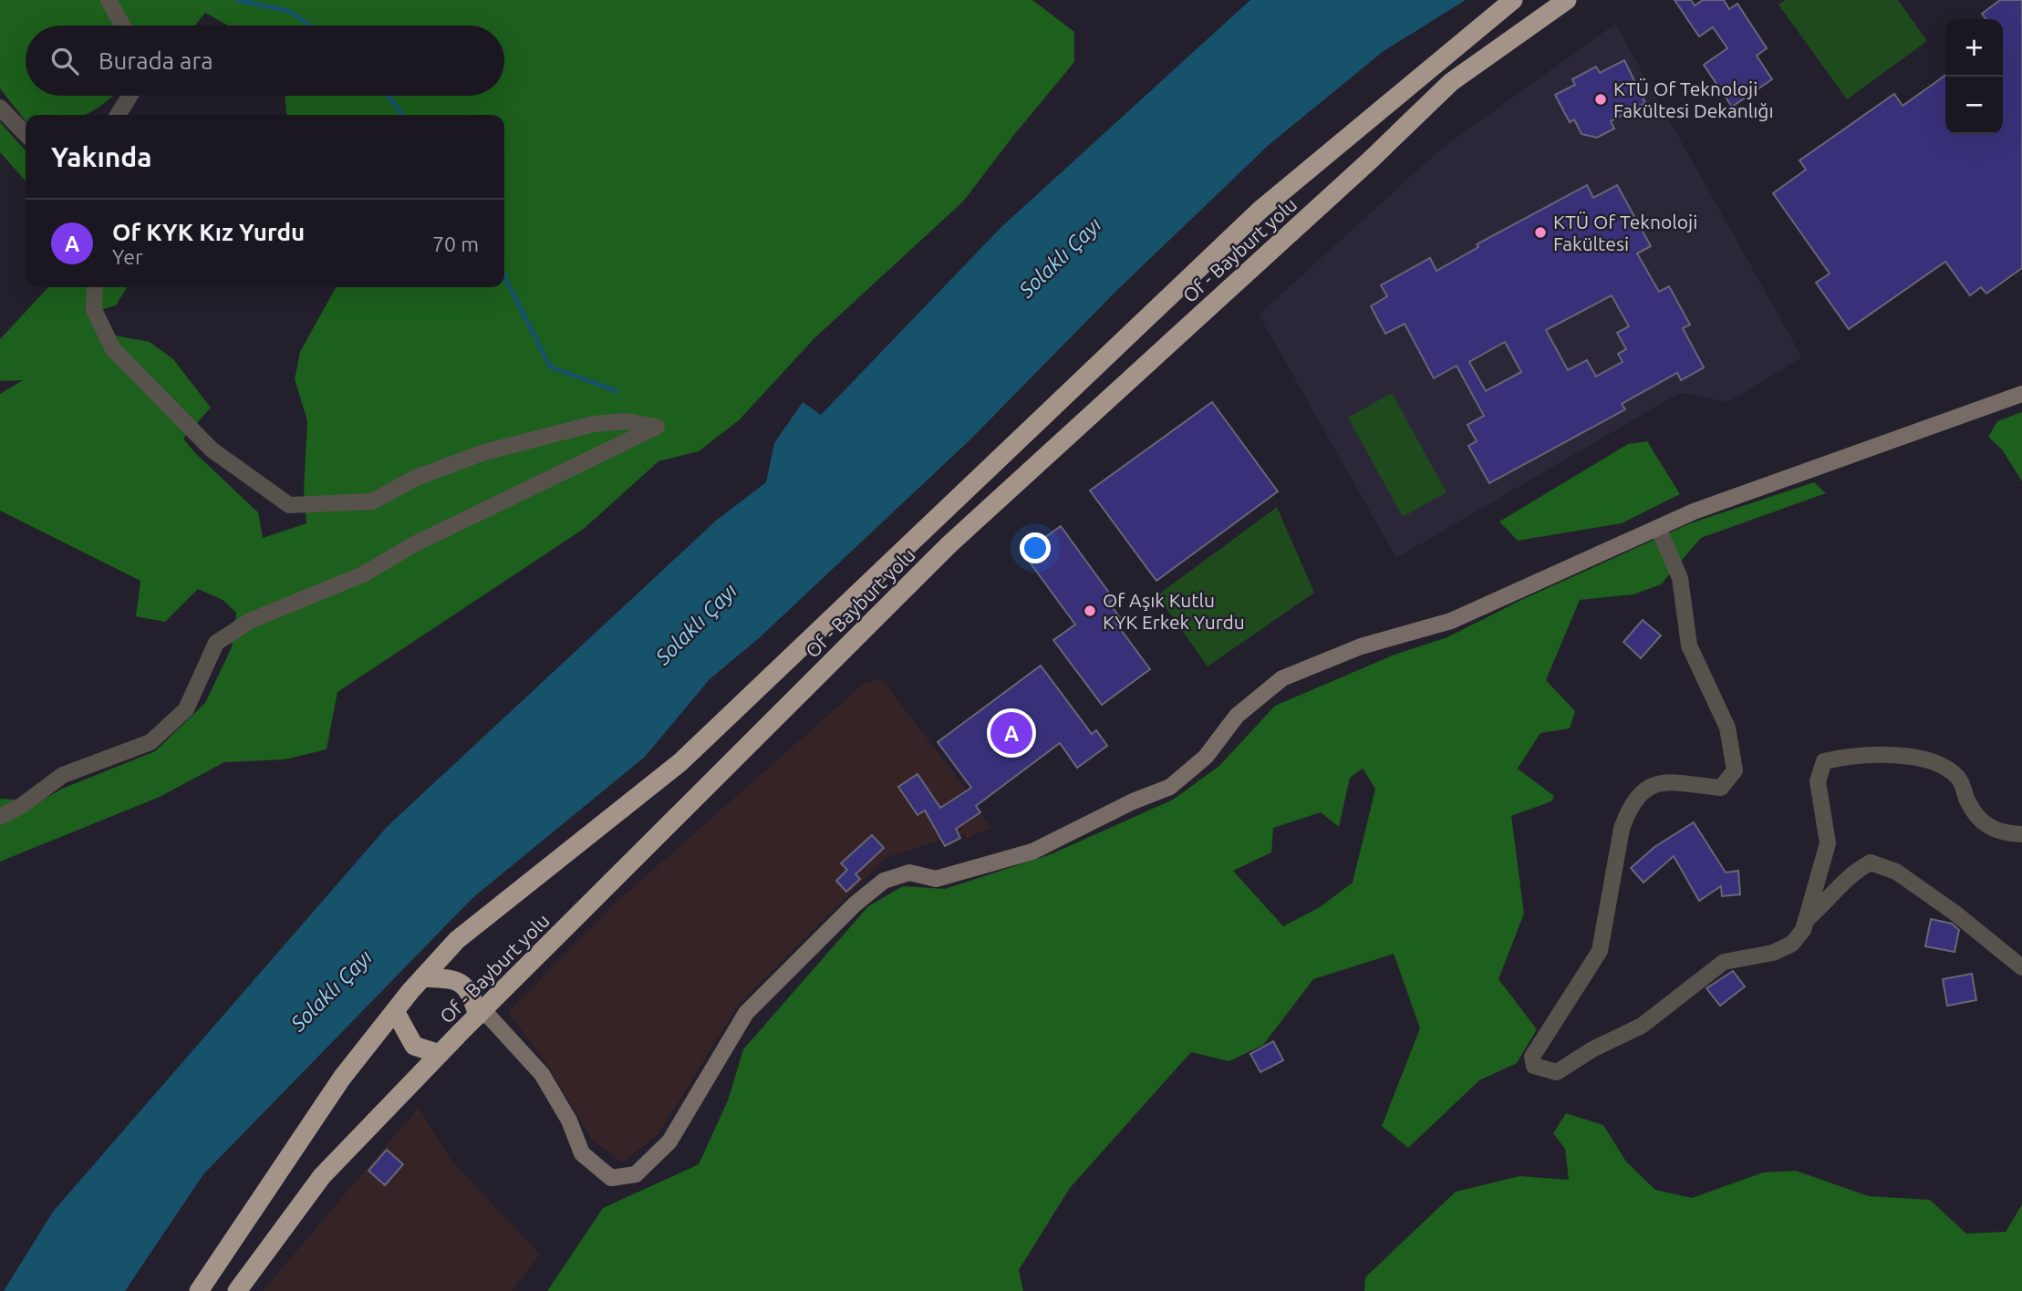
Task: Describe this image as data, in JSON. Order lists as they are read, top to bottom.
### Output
{
  "streets": {
    "highway": ["Of - Bayburt yolu"]
  },
  "water": ["Solaklı Çayı"],
  "places": ["KTÜ Of Teknoloji Fakültesi Dekanlığı", "KTÜ Of Teknoloji Fakültesi", "Of Aşık Kutlu KYK Erkek Yurdu"],
  "page": {
    "map_buttons": ["+", "−"],
    "search": "Burada ara",
    "heading": "Yakında",
    "list": [
      {
        "mark": "A",
        "name": "Of KYK Kız Yurdu",
        "note": "Yer",
        "value": "70 m"
      }
    ],
    "pins": "A"
  }
}
